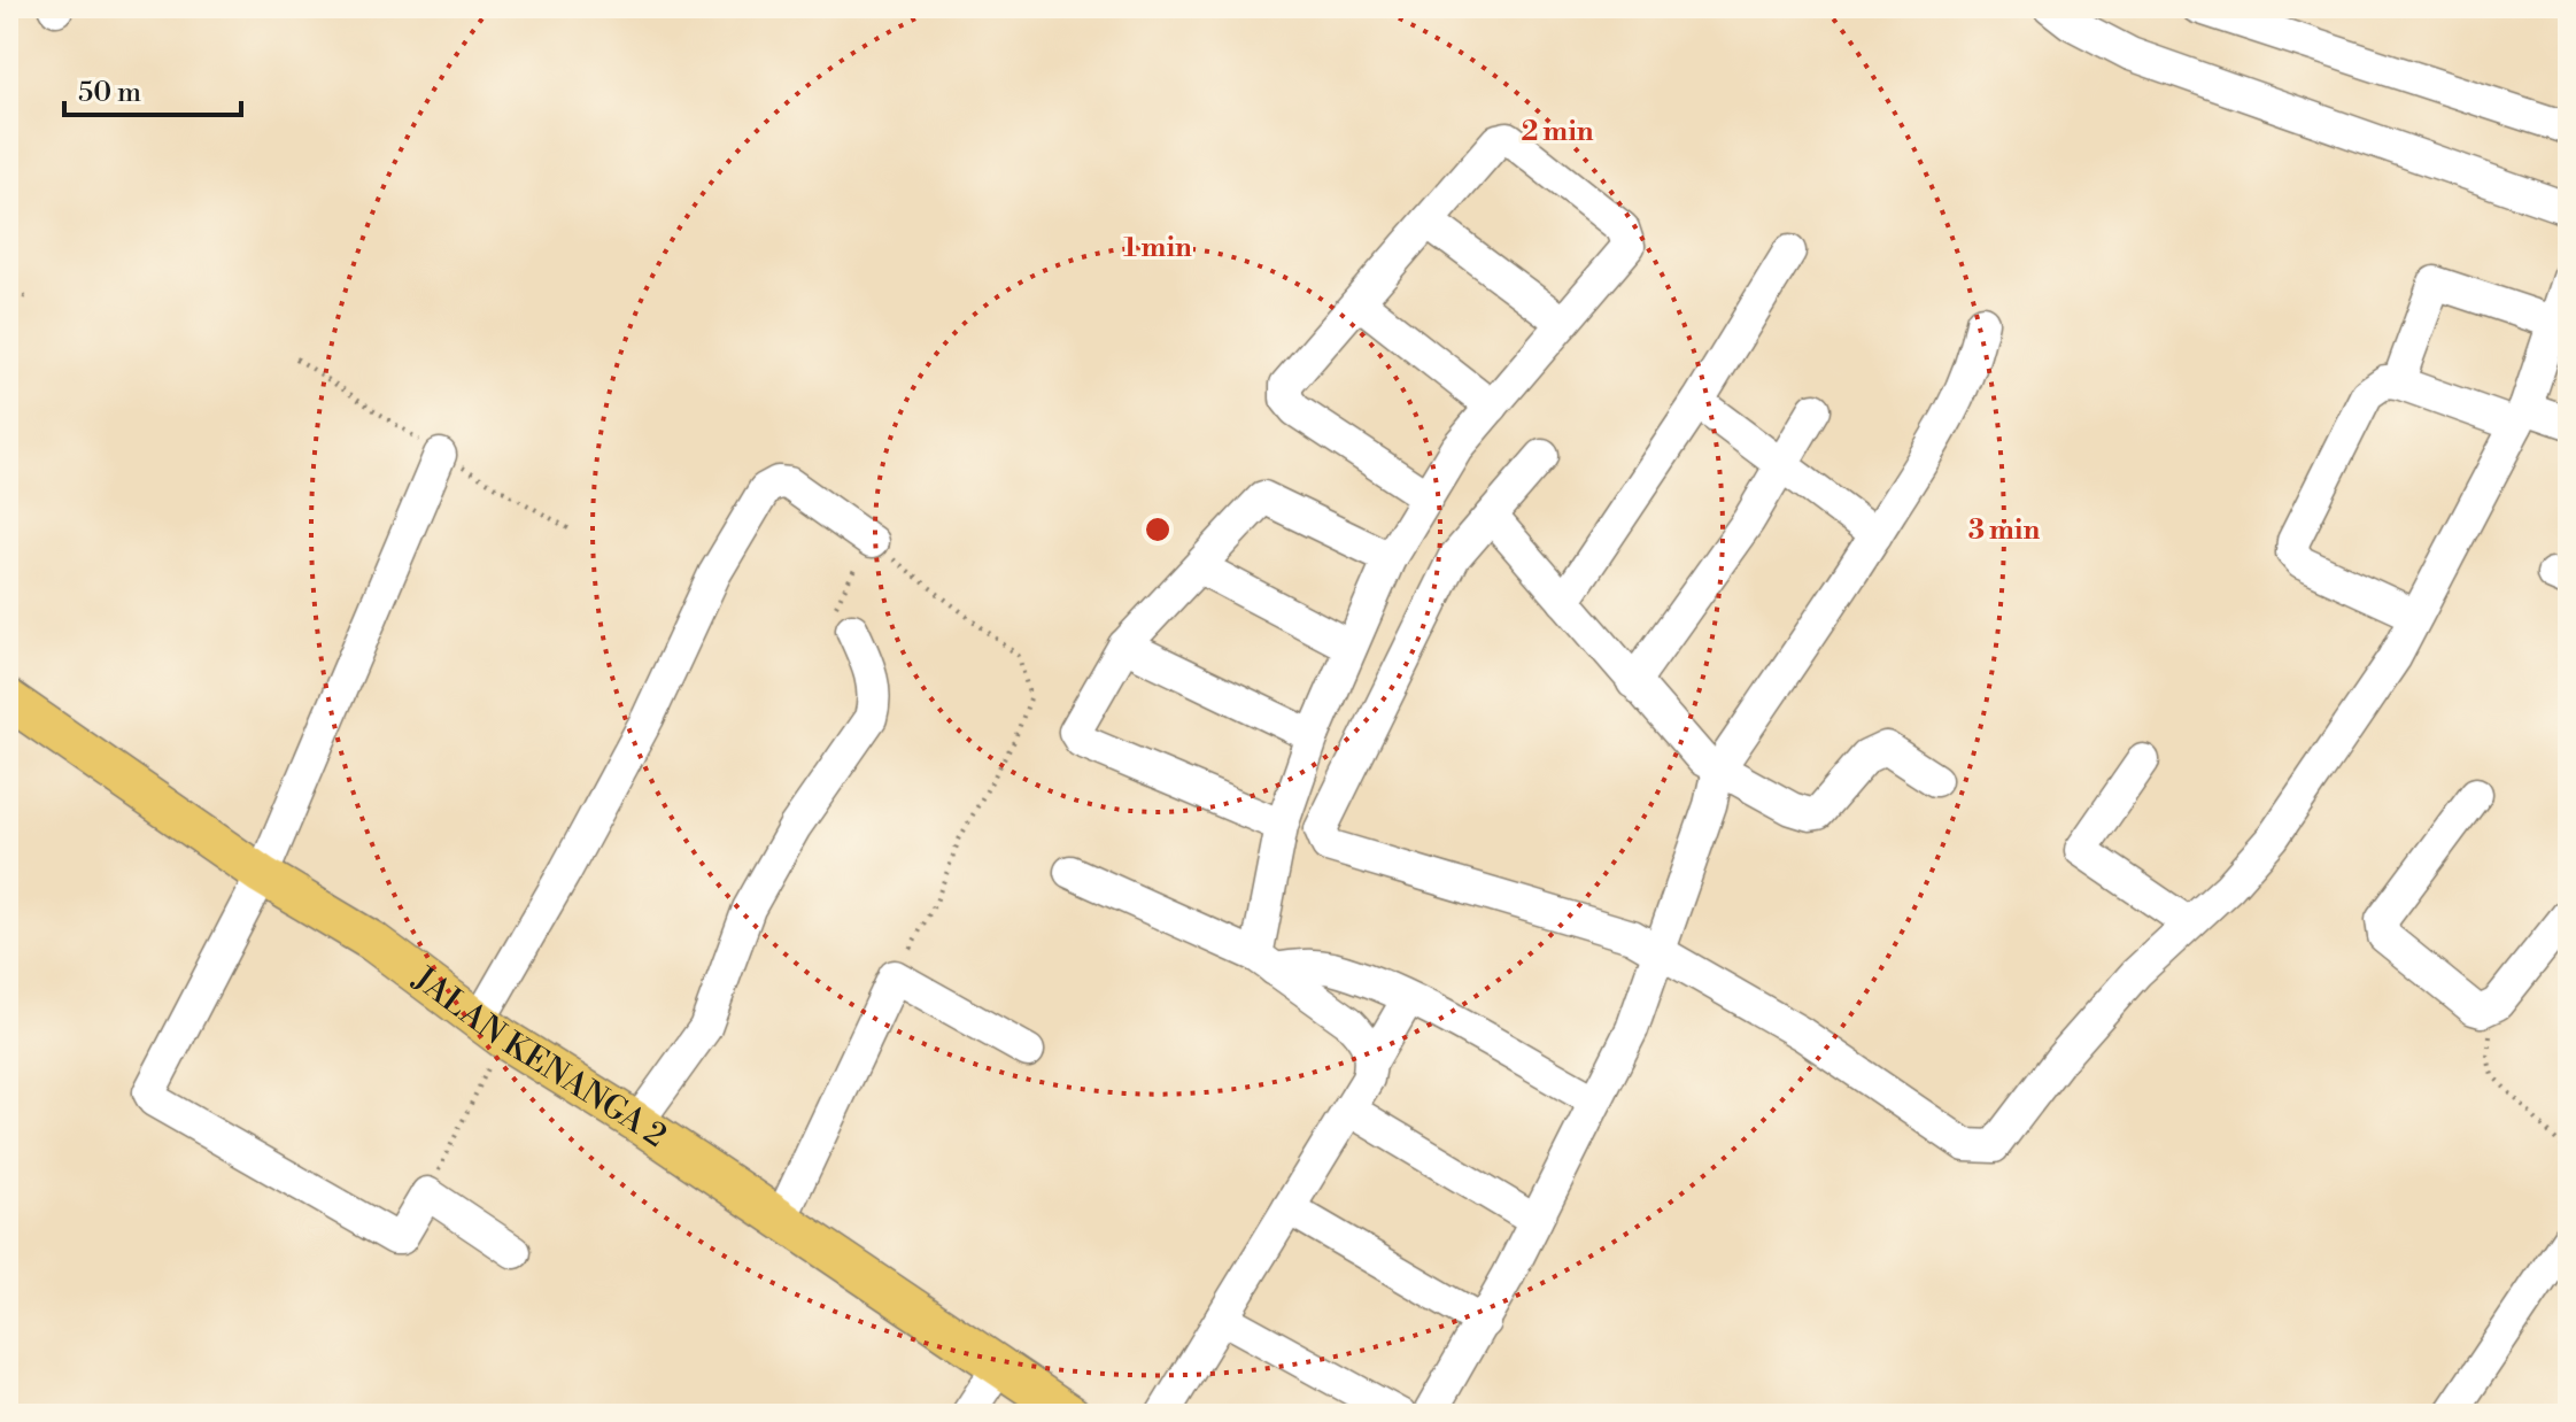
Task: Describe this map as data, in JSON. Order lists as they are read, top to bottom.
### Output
{
  "streets": {
    "main road": ["JALAN KENANGA 2"]
  },
  "scale_bar": "50 m",
  "rings": ["2 min", "1 min", "3 min"]
}
